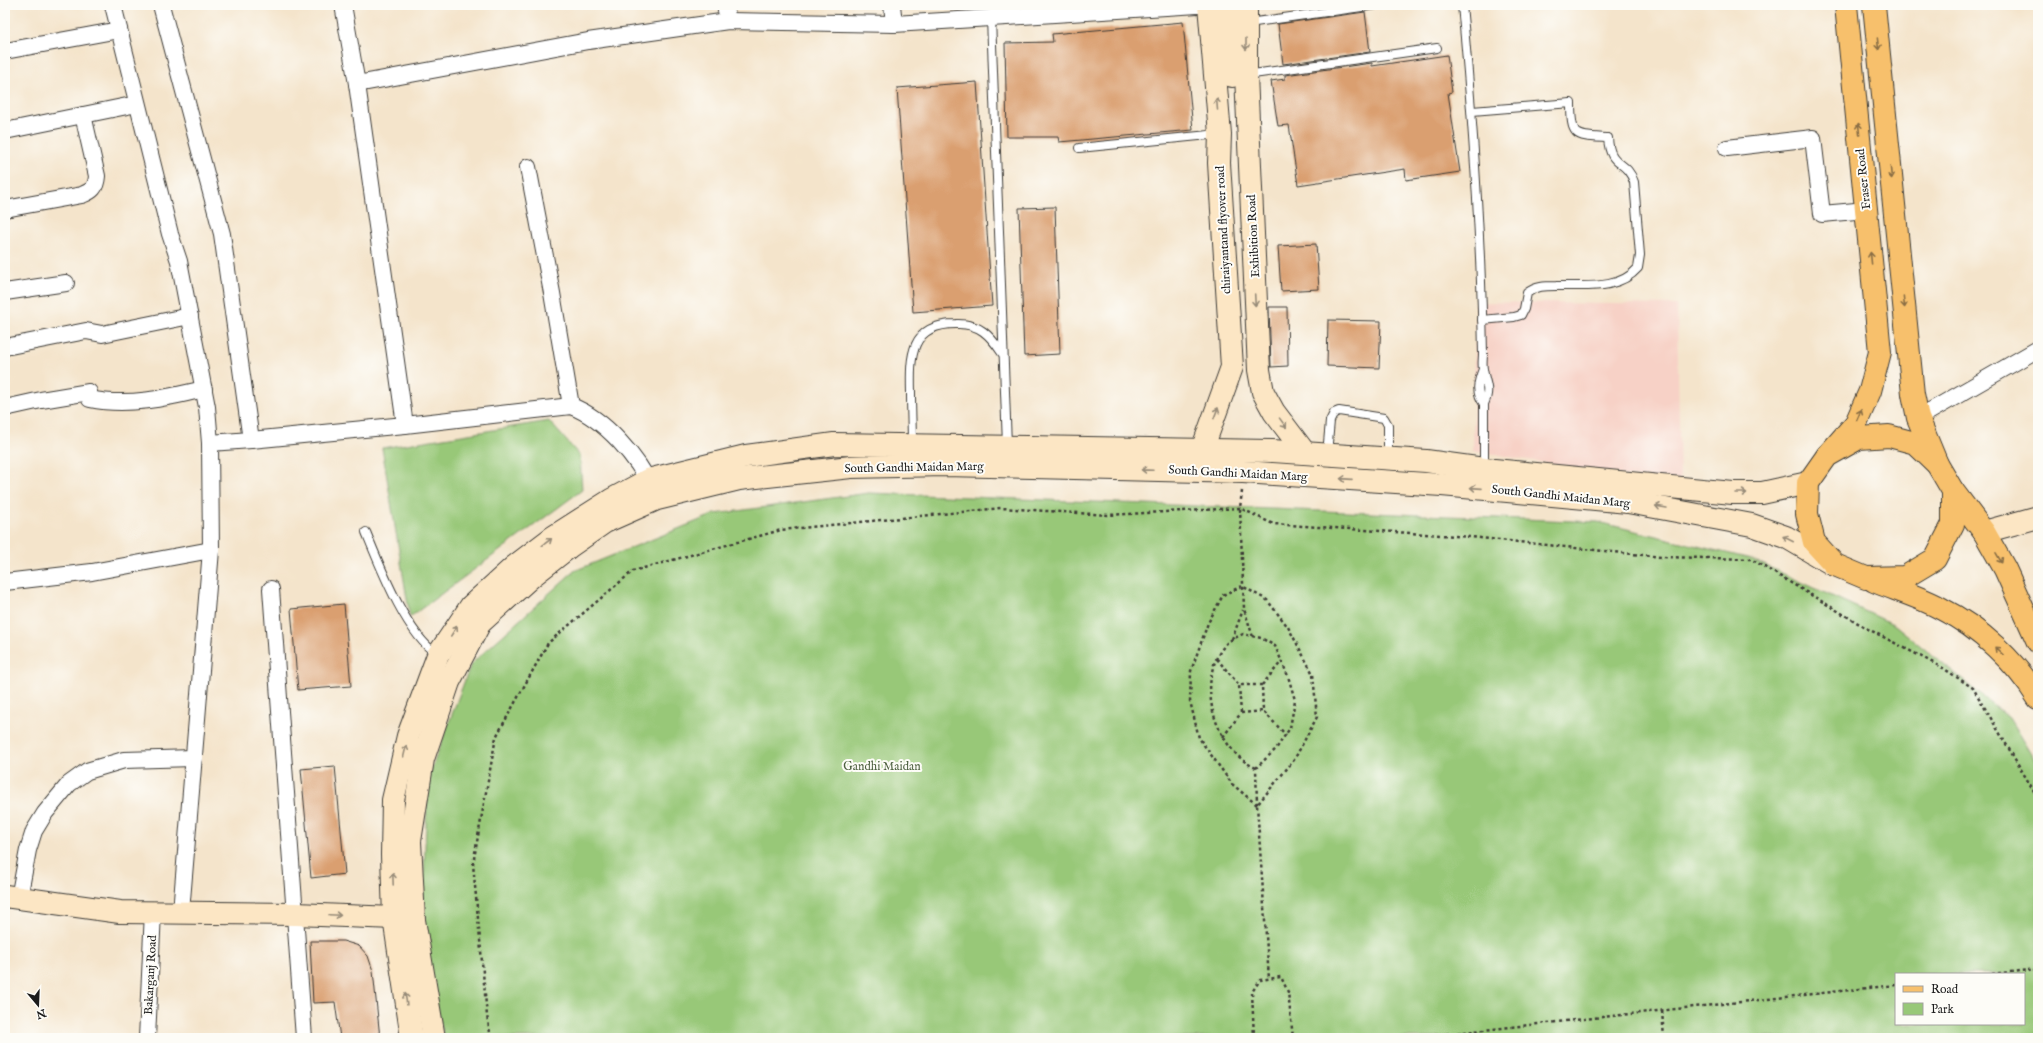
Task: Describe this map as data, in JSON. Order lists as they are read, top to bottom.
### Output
{
  "streets": {
    "main road": [
      "Fraser Road",
      "chiraiyantand flyover road",
      "Exhibition Road",
      "South Gandhi Maidan Marg"
    ],
    "street": ["Bakarganj Road"]
  },
  "one_way": ["chiraiyantand flyover road", "Exhibition Road"],
  "parks": ["Gandhi Maidan"],
  "legend": ["Road", "Park"],
  "north": "bottom"
}
